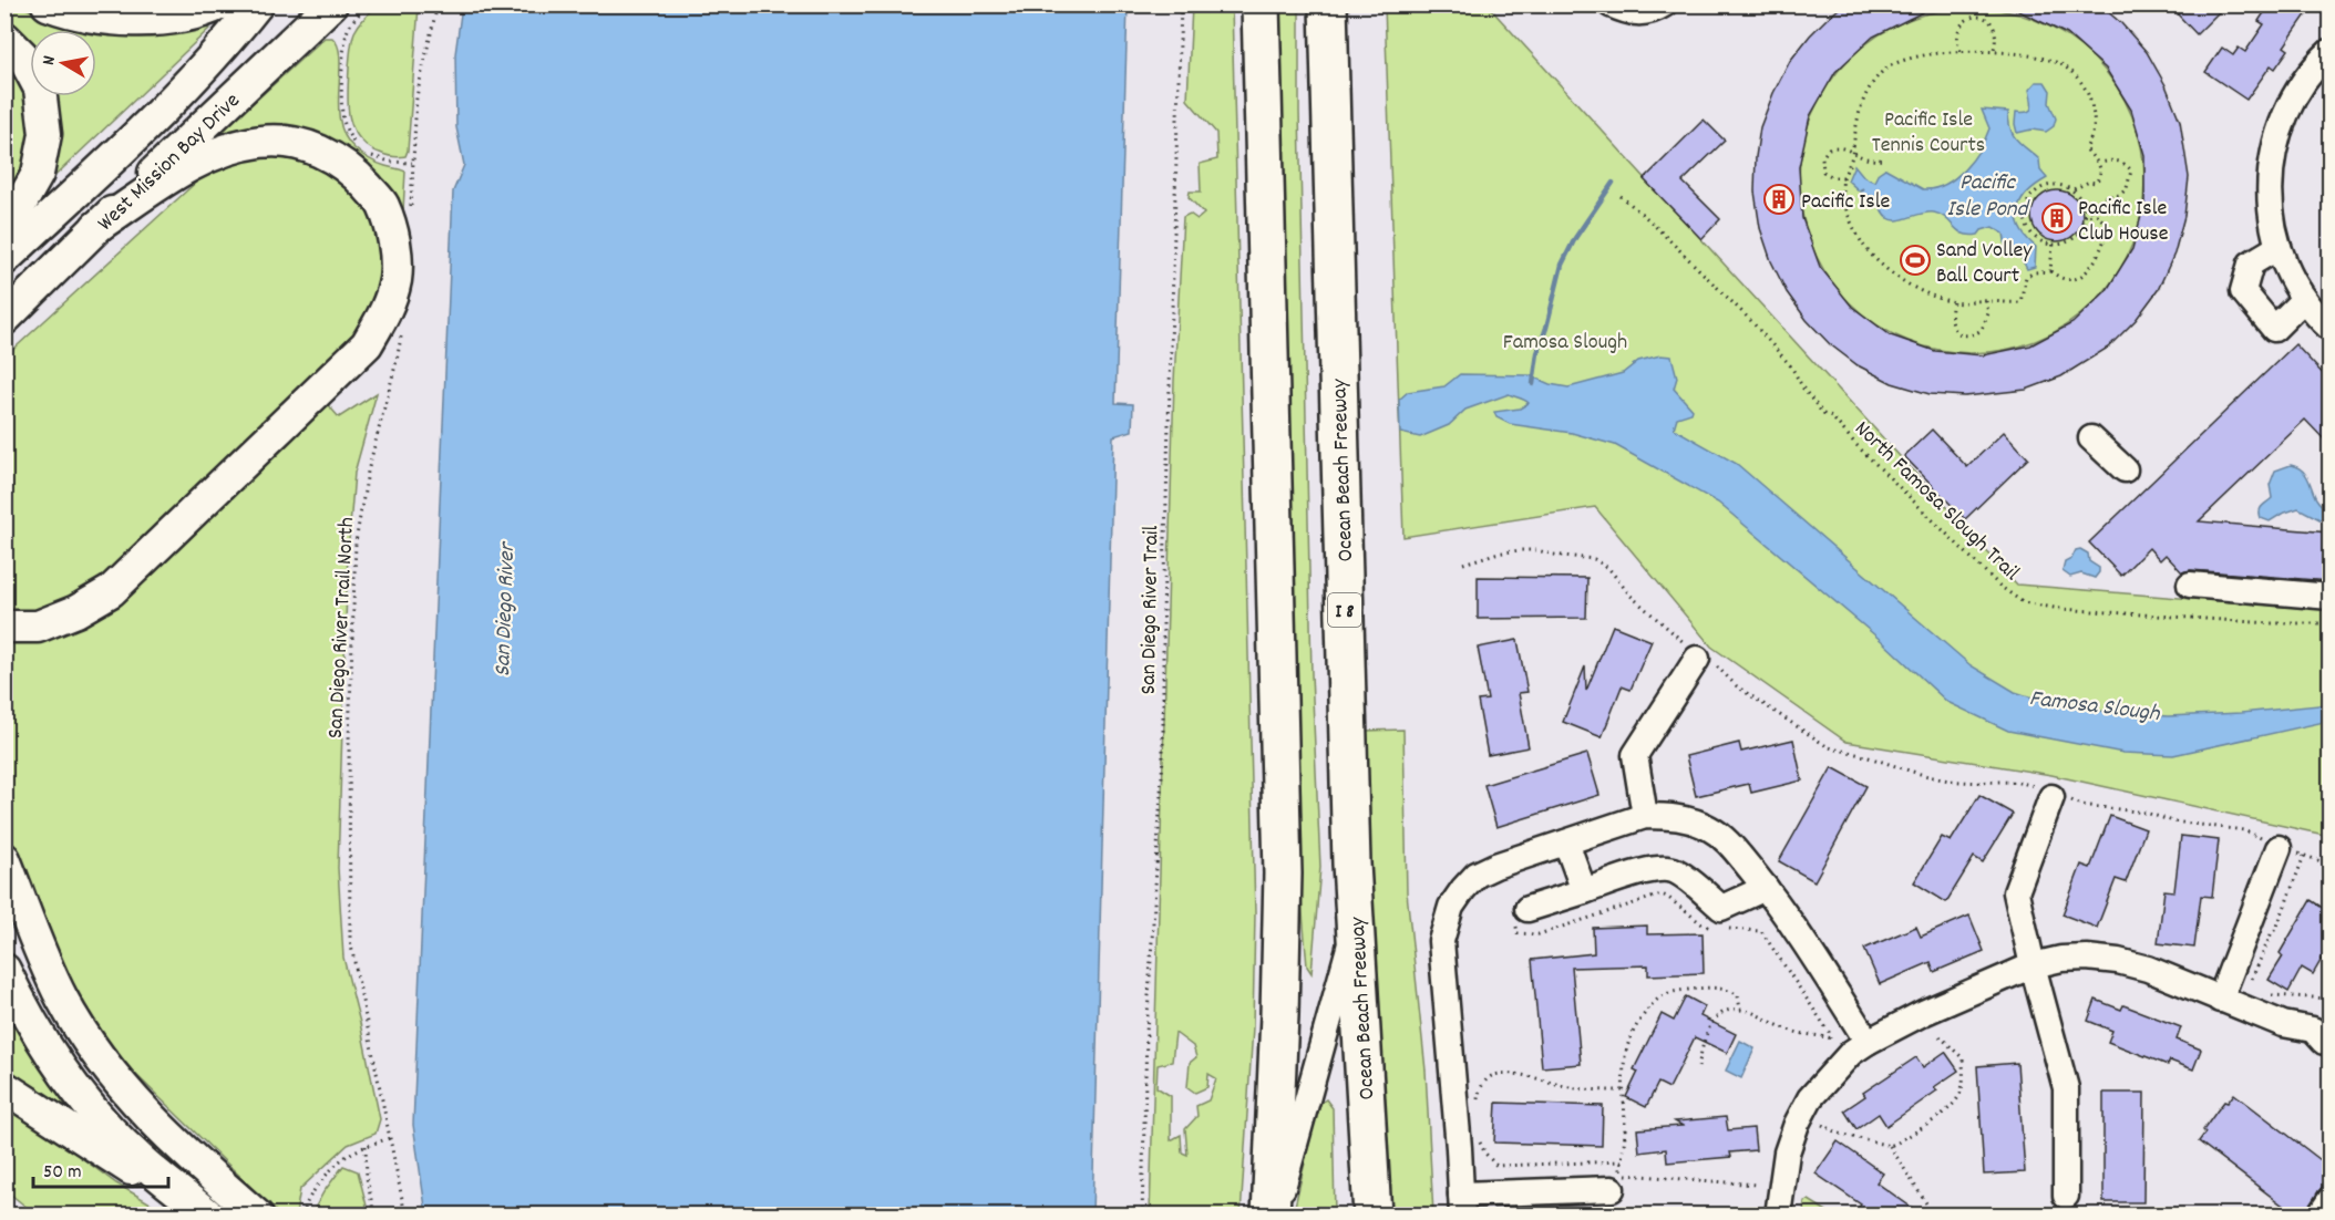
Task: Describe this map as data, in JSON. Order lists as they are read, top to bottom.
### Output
{
  "streets": {
    "highway": ["Ocean Beach Freeway", "I 8"],
    "main road": ["West Mission Bay Drive"],
    "path": ["North Famosa Slough Trail", "San Diego River Trail", "San Diego River Trail North"]
  },
  "water": ["Pacific Isle Pond", "San Diego River", "Famosa Slough"],
  "parks": ["Pacific Isle Tennis Courts", "Famosa Slough"],
  "places": {
    "building": ["Pacific Isle", "Pacific Isle Club House"],
    "sports": ["Sand Volley Ball Court"]
  },
  "scale_bar": "50 m",
  "north": "left"
}
